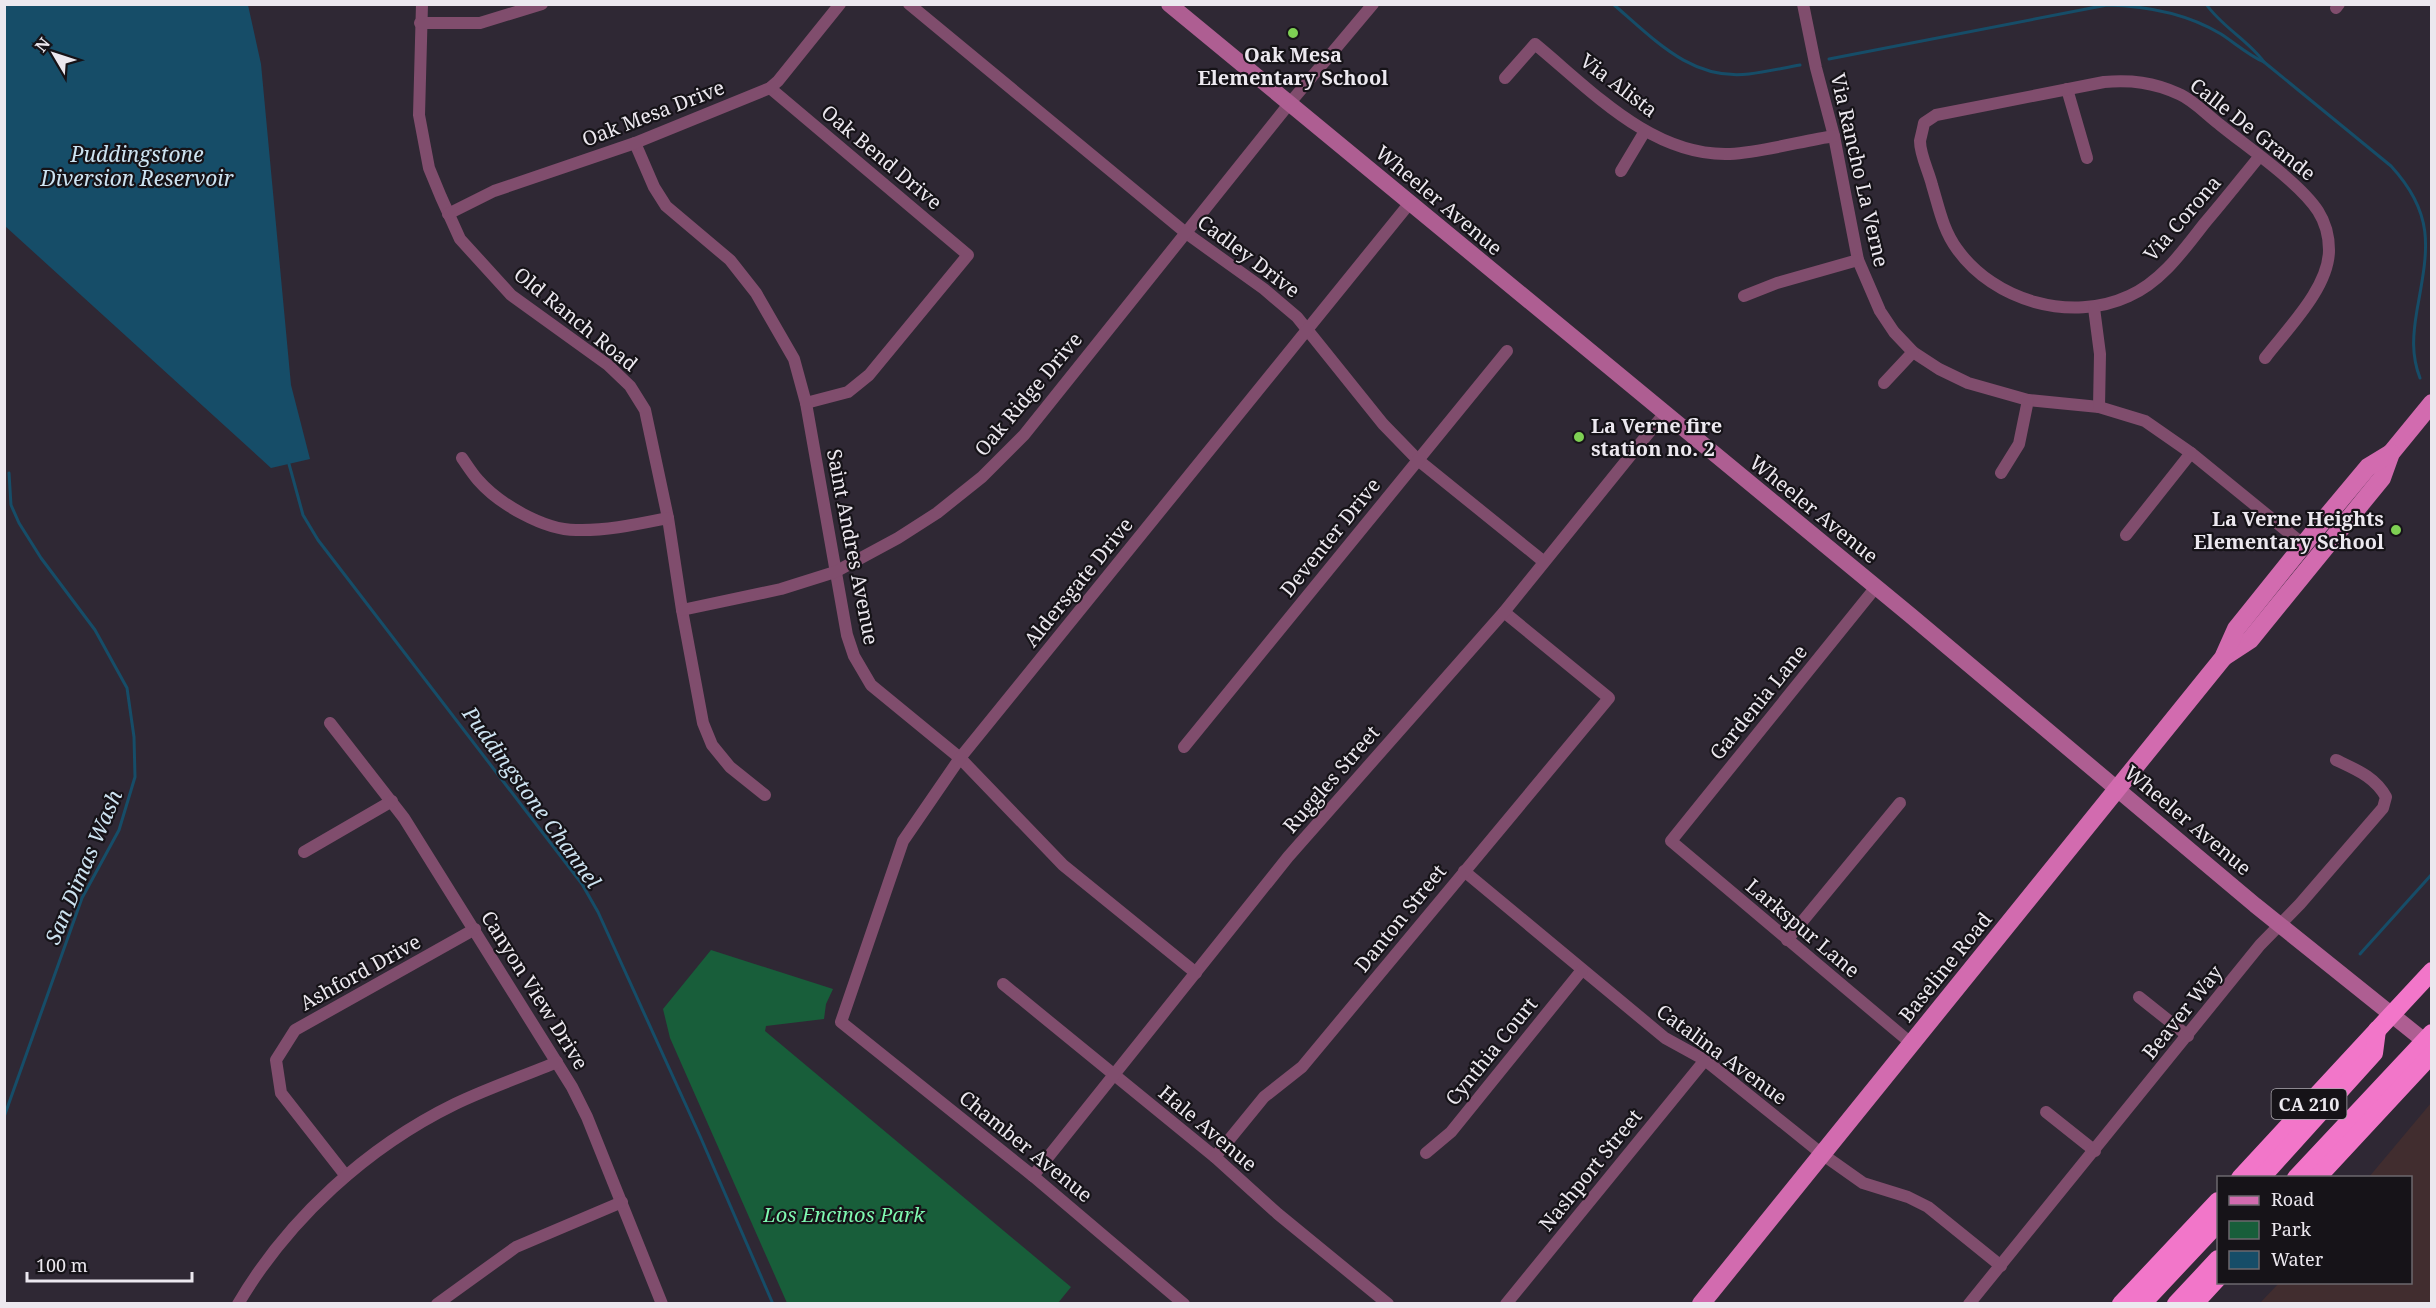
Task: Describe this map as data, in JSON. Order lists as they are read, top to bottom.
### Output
{
  "streets": {
    "highway": ["CA 210"],
    "main road": ["Wheeler Avenue", "Baseline Road"],
    "street": [
      "Via Alista",
      "Oak Mesa Drive",
      "Calle De Grande",
      "Oak Bend Drive",
      "Via Rancho La Verne",
      "Via Corona",
      "Cadley Drive",
      "Old Ranch Road",
      "Oak Ridge Drive",
      "Deventer Drive",
      "Saint Andres Avenue",
      "Aldersgate Drive",
      "Gardenia Lane",
      "Ruggles Street",
      "Danton Street",
      "Larkspur Lane",
      "Ashford Drive",
      "Canyon View Drive",
      "Beaver Way",
      "Cynthia Court",
      "Catalina Avenue",
      "Hale Avenue",
      "Chamber Avenue",
      "Nashport Street"
    ]
  },
  "crossings": [
    ["Via Alista", "Via Rancho La Verne"],
    ["Oak Mesa Drive", "Oak Bend Drive"],
    ["Oak Mesa Drive", "Old Ranch Road"],
    ["Oak Mesa Drive", "Saint Andres Avenue"],
    ["Calle De Grande", "Via Corona"],
    ["Oak Bend Drive", "Saint Andres Avenue"],
    ["Via Rancho La Verne", "Baseline Road"],
    ["Wheeler Avenue", "Oak Ridge Drive"],
    ["Wheeler Avenue", "Aldersgate Drive"],
    ["Wheeler Avenue", "Gardenia Lane"],
    ["Wheeler Avenue", "Ruggles Street"],
    ["Wheeler Avenue", "Baseline Road"],
    ["Wheeler Avenue", "Beaver Way"],
    ["Cadley Drive", "Oak Ridge Drive"],
    ["Cadley Drive", "Deventer Drive"],
    ["Cadley Drive", "Aldersgate Drive"],
    ["Cadley Drive", "Ruggles Street"],
    ["Old Ranch Road", "Oak Ridge Drive"],
    ["Oak Ridge Drive", "Saint Andres Avenue"],
    ["Saint Andres Avenue", "Aldersgate Drive"],
    ["Saint Andres Avenue", "Ruggles Street"],
    ["Aldersgate Drive", "Chamber Avenue"],
    ["Gardenia Lane", "Larkspur Lane"],
    ["Ruggles Street", "Danton Street"],
    ["Ruggles Street", "Hale Avenue"],
    ["Ruggles Street", "Chamber Avenue"],
    ["Danton Street", "Catalina Avenue"],
    ["Danton Street", "Hale Avenue"],
    ["Larkspur Lane", "Baseline Road"],
    ["Baseline Road", "Catalina Avenue"],
    ["Ashford Drive", "Canyon View Drive"],
    ["Beaver Way", "Catalina Avenue"],
    ["Cynthia Court", "Catalina Avenue"],
    ["Catalina Avenue", "Nashport Street"]
  ],
  "water": ["Puddingstone Diversion Reservoir", "Puddingstone Channel", "San Dimas Wash"],
  "parks": ["Los Encinos Park"],
  "places": ["Oak Mesa Elementary School", "La Verne fire station no. 2", "La Verne Heights Elementary School"],
  "legend": ["Road", "Park", "Water"],
  "scale_bar": "100 m",
  "north": "top left"
}
